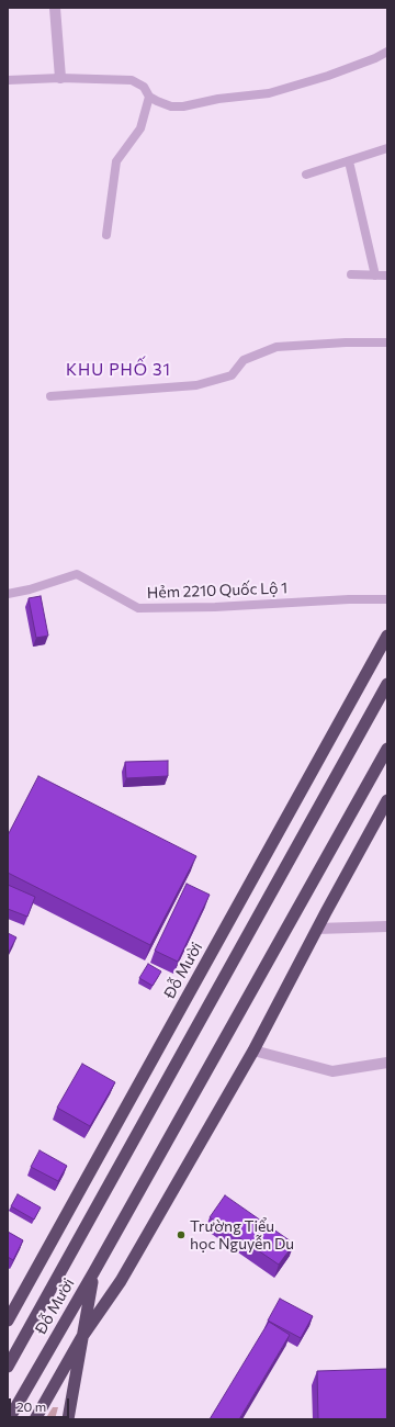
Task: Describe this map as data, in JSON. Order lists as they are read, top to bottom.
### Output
{
  "streets": {
    "highway": ["Đỗ Mười"],
    "lane": ["Hẻm 2210 Quốc Lộ 1"]
  },
  "districts": ["KHU PHỐ 31"],
  "places": ["Trường Tiểu học Nguyễn Du"],
  "scale_bar": "20 m"
}
